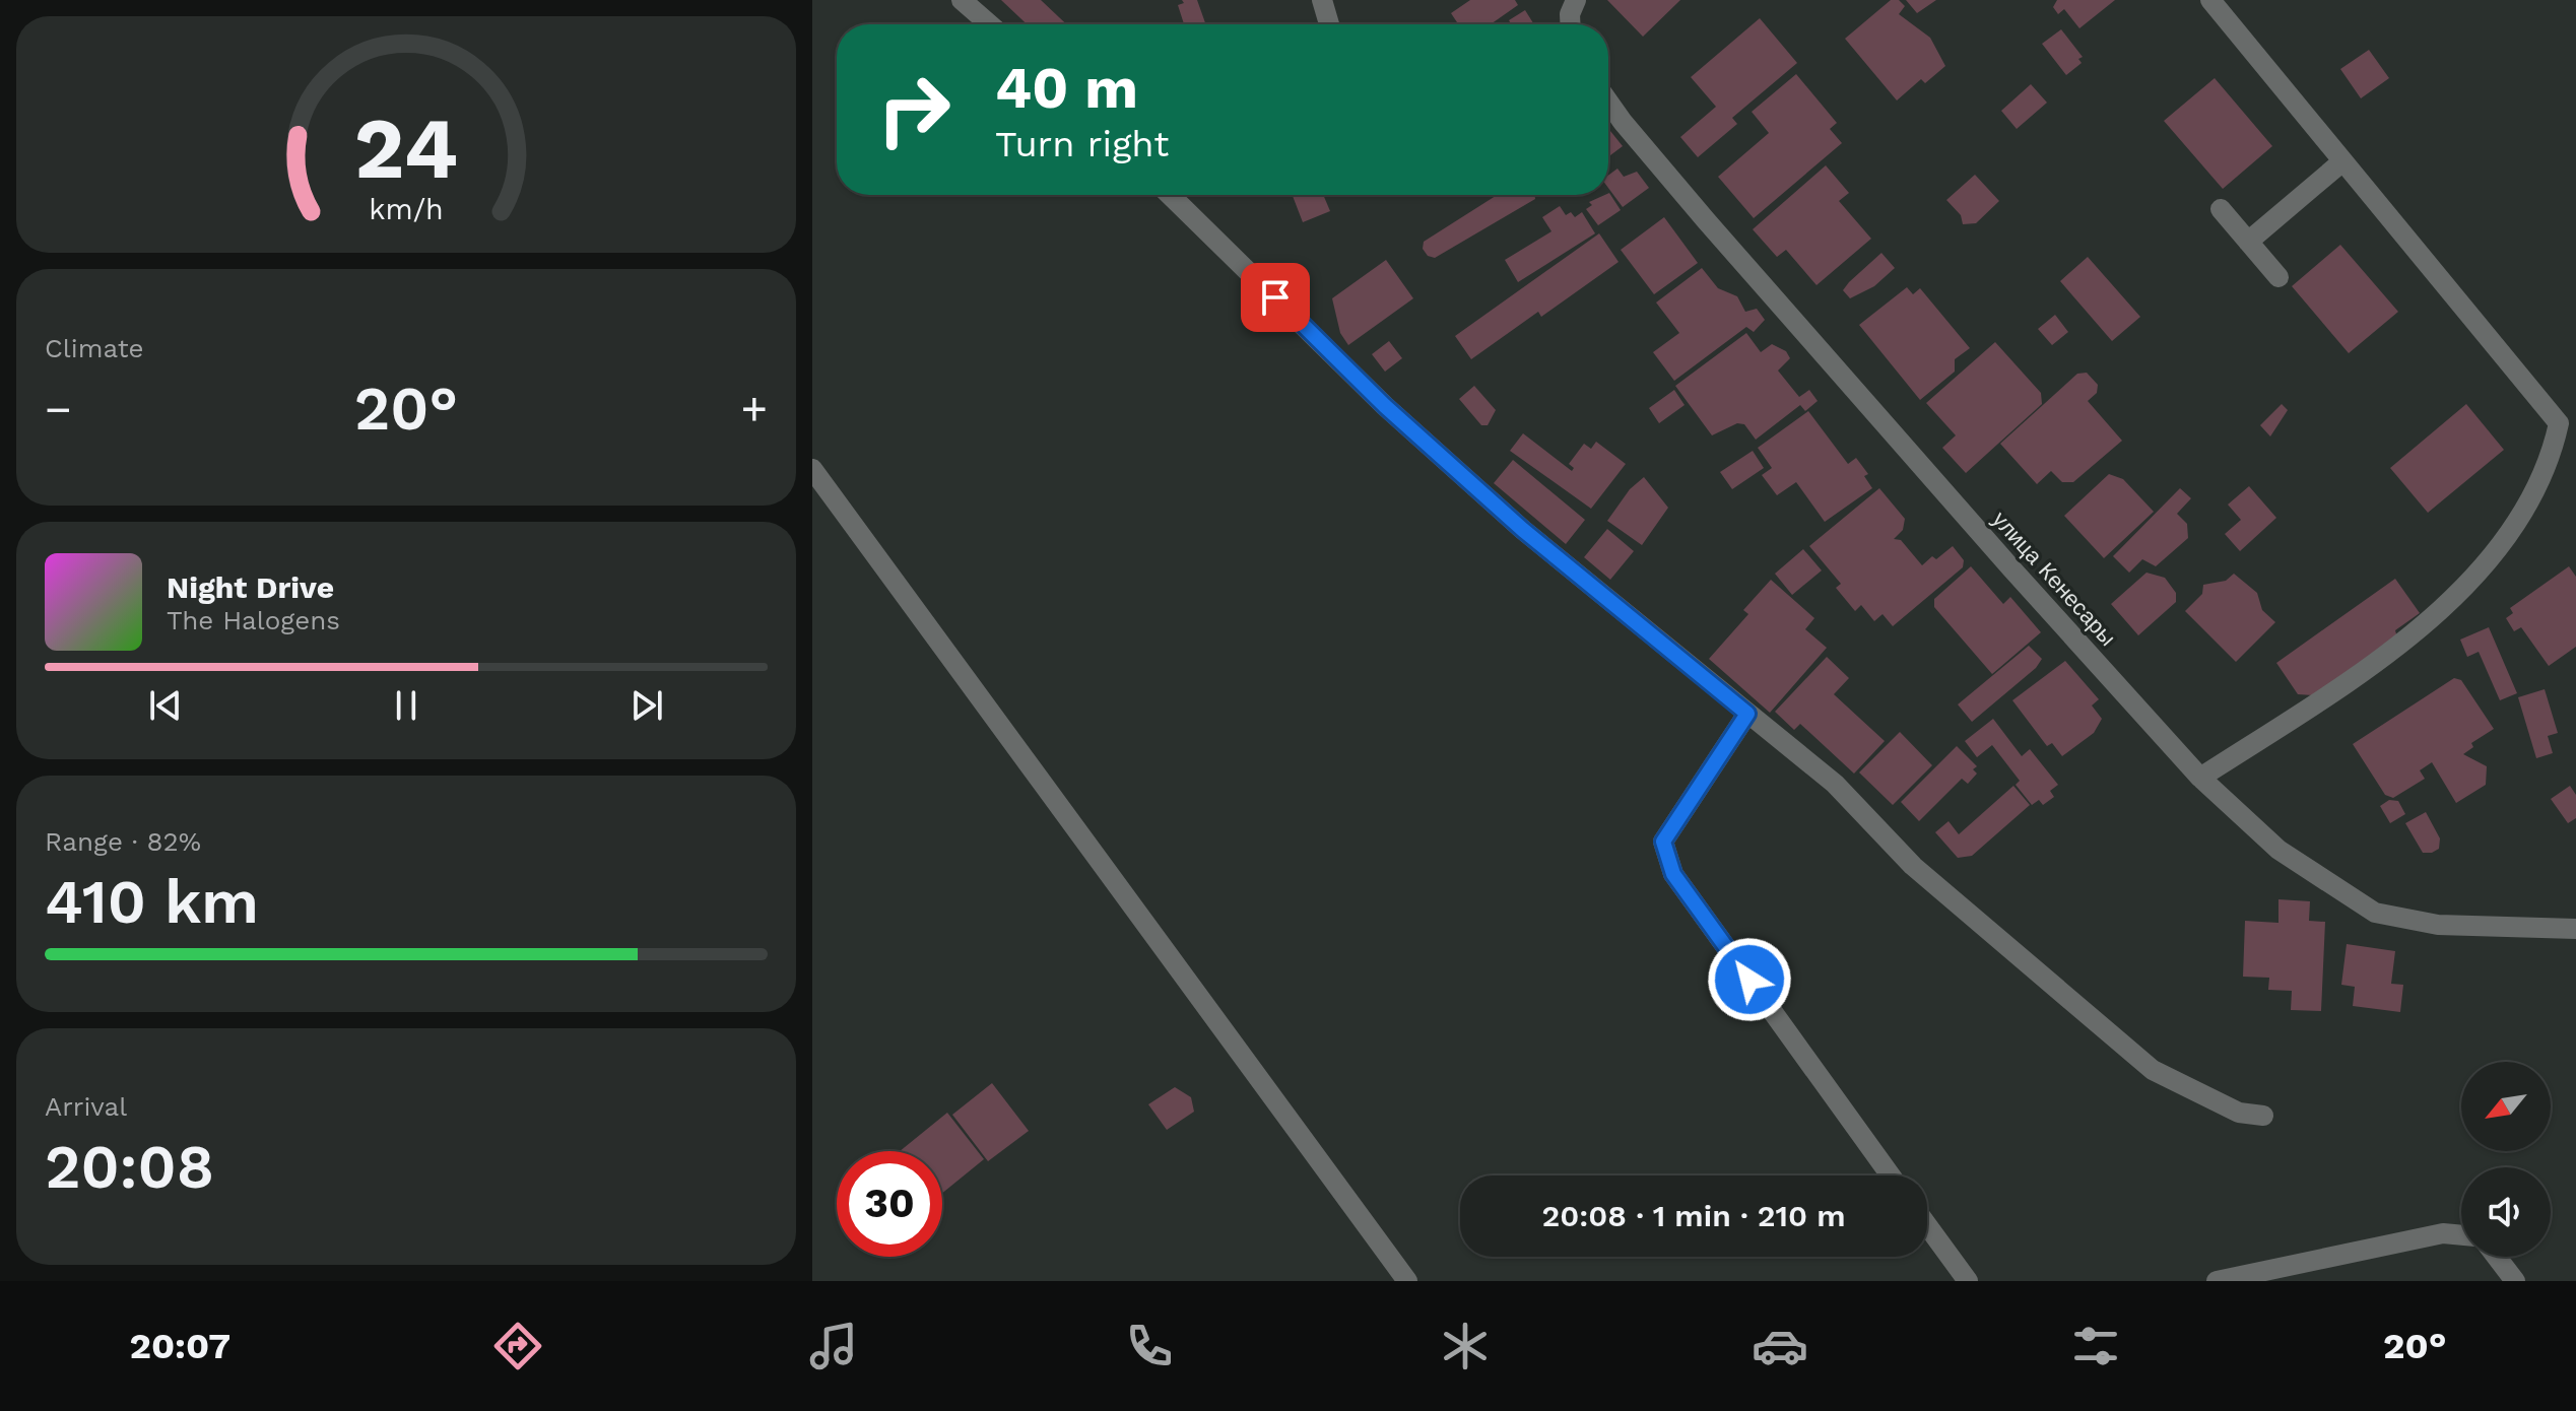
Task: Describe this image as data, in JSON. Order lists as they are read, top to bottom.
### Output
{
  "streets": {
    "street": ["улица Кенесары"]
  },
  "north": "bottom left",
  "page": {
    "turn": ["40 m", "Turn right"],
    "tile": [
      "Climate",
      ["Range · 82%", "410 km"],
      ["Arrival", "20:08"]
    ],
    "heat": ["−", "20°", "+"],
    "song": ["Night Drive", "The Halogens"],
    "limit": "30",
    "trip": "20:08 · 1 min · 210 m",
    "tabs": ["20:07", "20°"],
    "gauge": ["24", "km/h"]
  }
}
